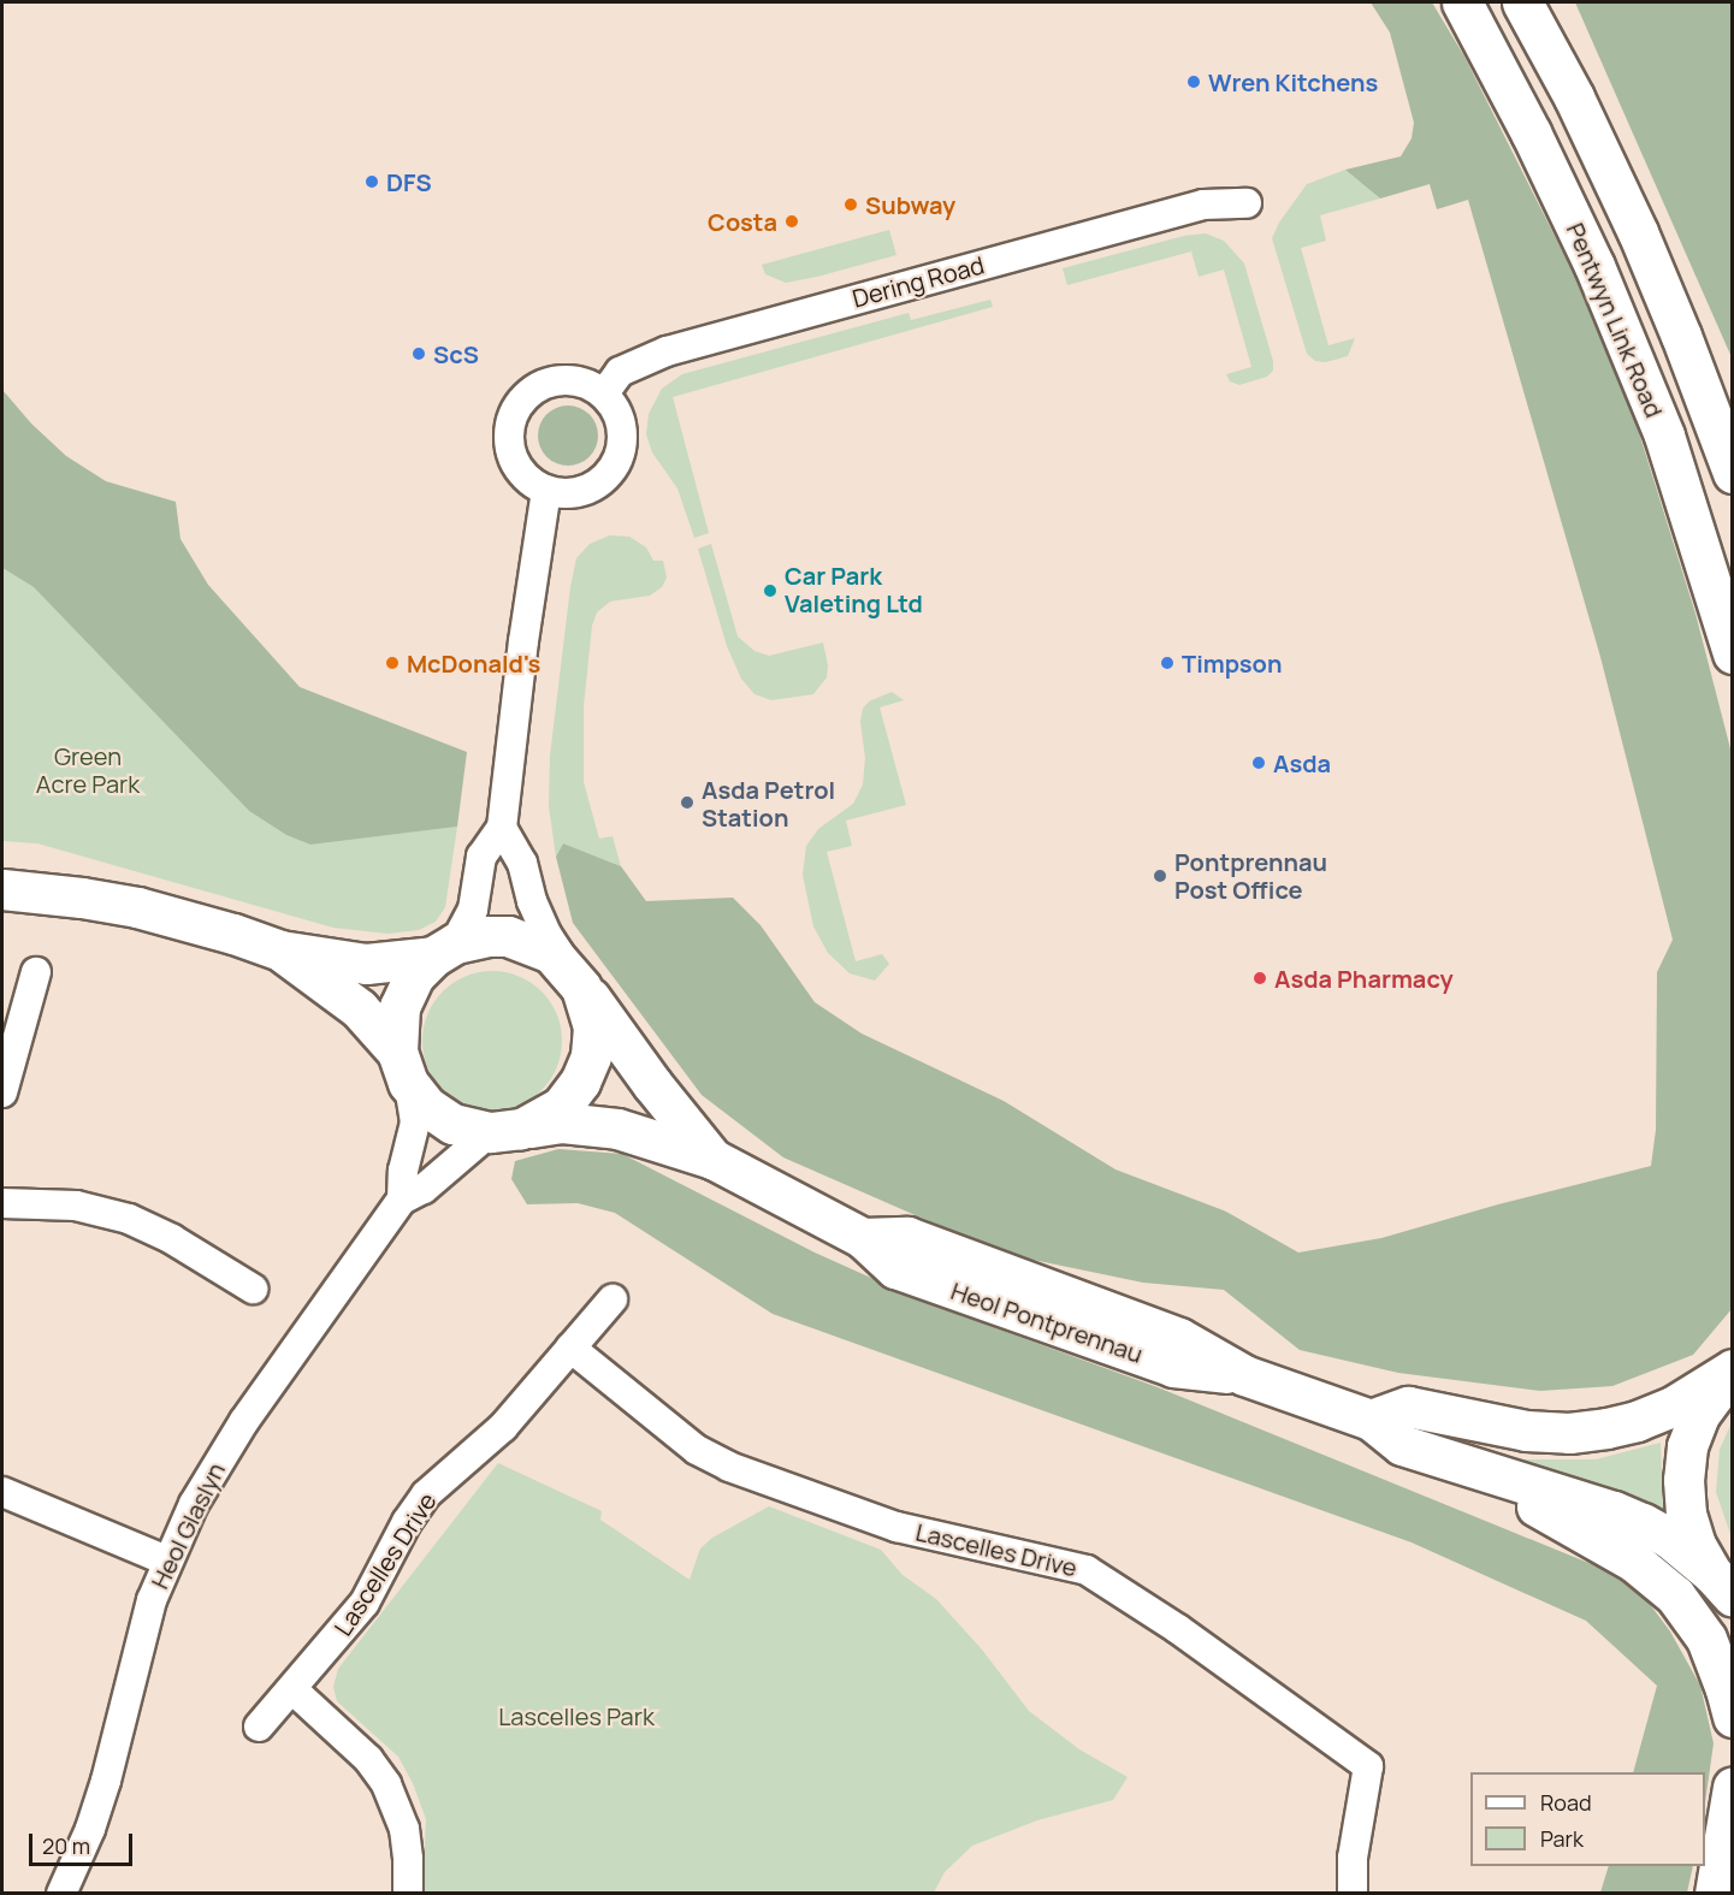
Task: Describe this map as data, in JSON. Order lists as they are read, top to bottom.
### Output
{
  "streets": {
    "street": [
      "Dering Road",
      "Pentwyn Link Road",
      "Heol Pontprennau",
      "Heol Glaslyn",
      "Lascelles Drive"
    ]
  },
  "crossings": [
    ["Heol Pontprennau", "Heol Glaslyn"]
  ],
  "parks": ["Green Acre Park", "Lascelles Park"],
  "places": [
    "Wren Kitchens",
    "DFS",
    "Subway",
    "Costa",
    "ScS",
    "Car Park Valeting Ltd",
    "McDonald's",
    "Timpson",
    "Asda",
    "Asda Petrol Station",
    "Pontprennau Post Office",
    "Asda Pharmacy"
  ],
  "legend": ["Road", "Park"],
  "scale_bar": "20 m"
}
